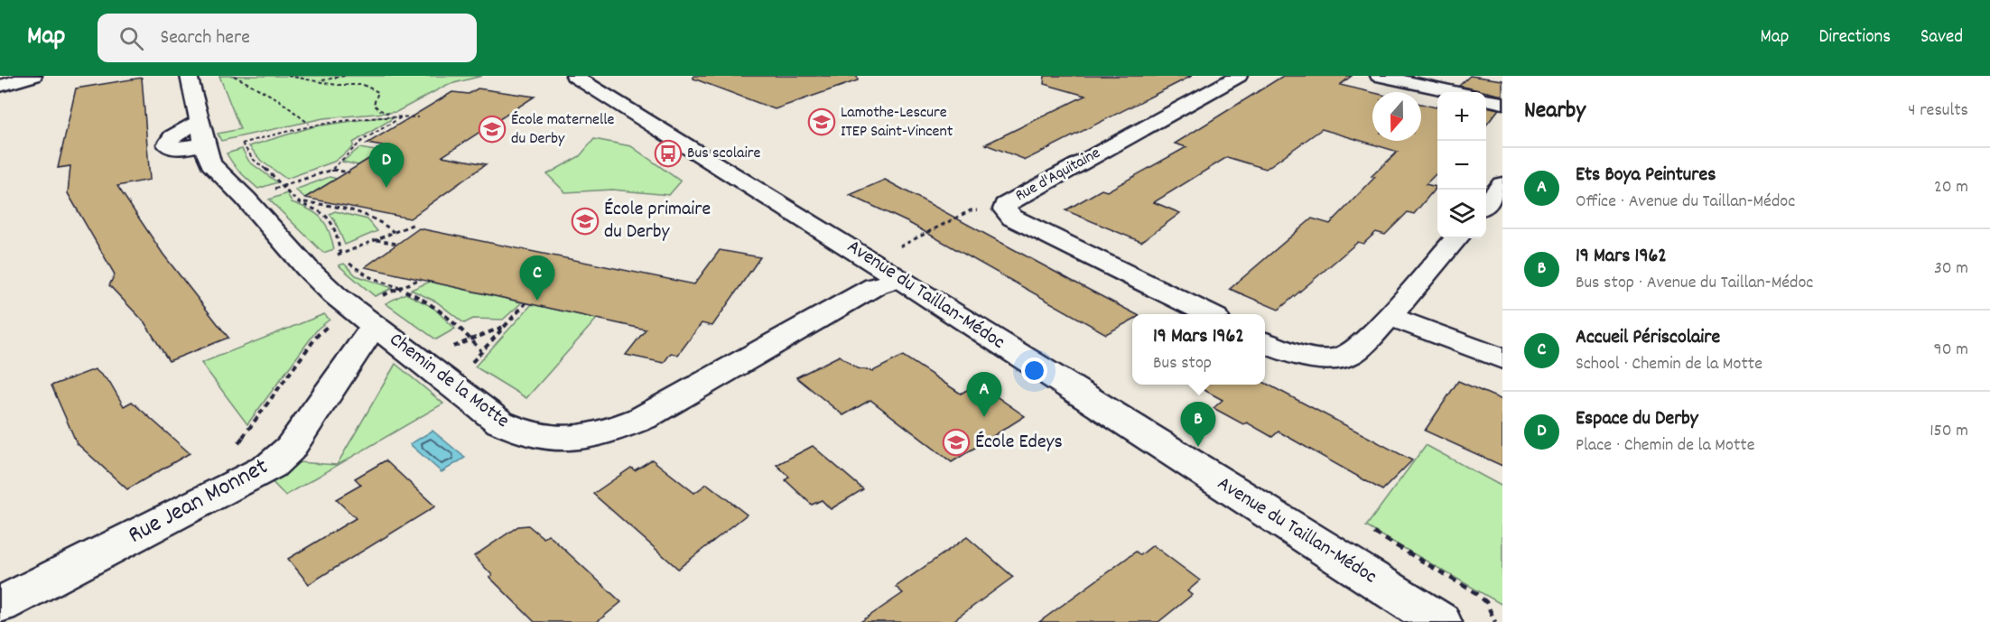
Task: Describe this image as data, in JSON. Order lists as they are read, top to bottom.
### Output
{
  "streets": {
    "street": [
      "Rue d'Aquitaine",
      "Avenue du Taillan-Médoc",
      "Chemin de la Motte",
      "Rue Jean Monnet"
    ]
  },
  "crossings": [
    ["Avenue du Taillan-Médoc", "Chemin de la Motte"],
    ["Chemin de la Motte", "Rue Jean Monnet"]
  ],
  "places": {
    "school or university": [
      "Lamothe-Lescure ITEP Saint-Vincent",
      "École maternelle du Derby",
      "École primaire du Derby",
      "École Edeys"
    ],
    "bus stop": ["Bus scolaire"]
  },
  "north": "bottom",
  "page": {
    "header": "Map",
    "search": "Search here",
    "nav": ["Map", "Directions", "Saved"],
    "heading": ["Nearby", "4 results"],
    "map_buttons": ["+", "−"],
    "pins": [
      "D",
      "C",
      "A",
      "B"
    ],
    "list": [
      {
        "mark": "A",
        "name": "Ets Boya Peintures",
        "note": "Office · Avenue du Taillan-Médoc",
        "value": "20 m"
      },
      {
        "mark": "B",
        "name": "19 Mars 1962",
        "note": "Bus stop · Avenue du Taillan-Médoc",
        "value": "30 m"
      },
      {
        "mark": "C",
        "name": "Accueil Périscolaire",
        "note": "School · Chemin de la Motte",
        "value": "90 m"
      },
      {
        "mark": "D",
        "name": "Espace du Derby",
        "note": "Place · Chemin de la Motte",
        "value": "150 m"
      }
    ],
    "popup": ["19 Mars 1962", "Bus stop"]
  }
}
